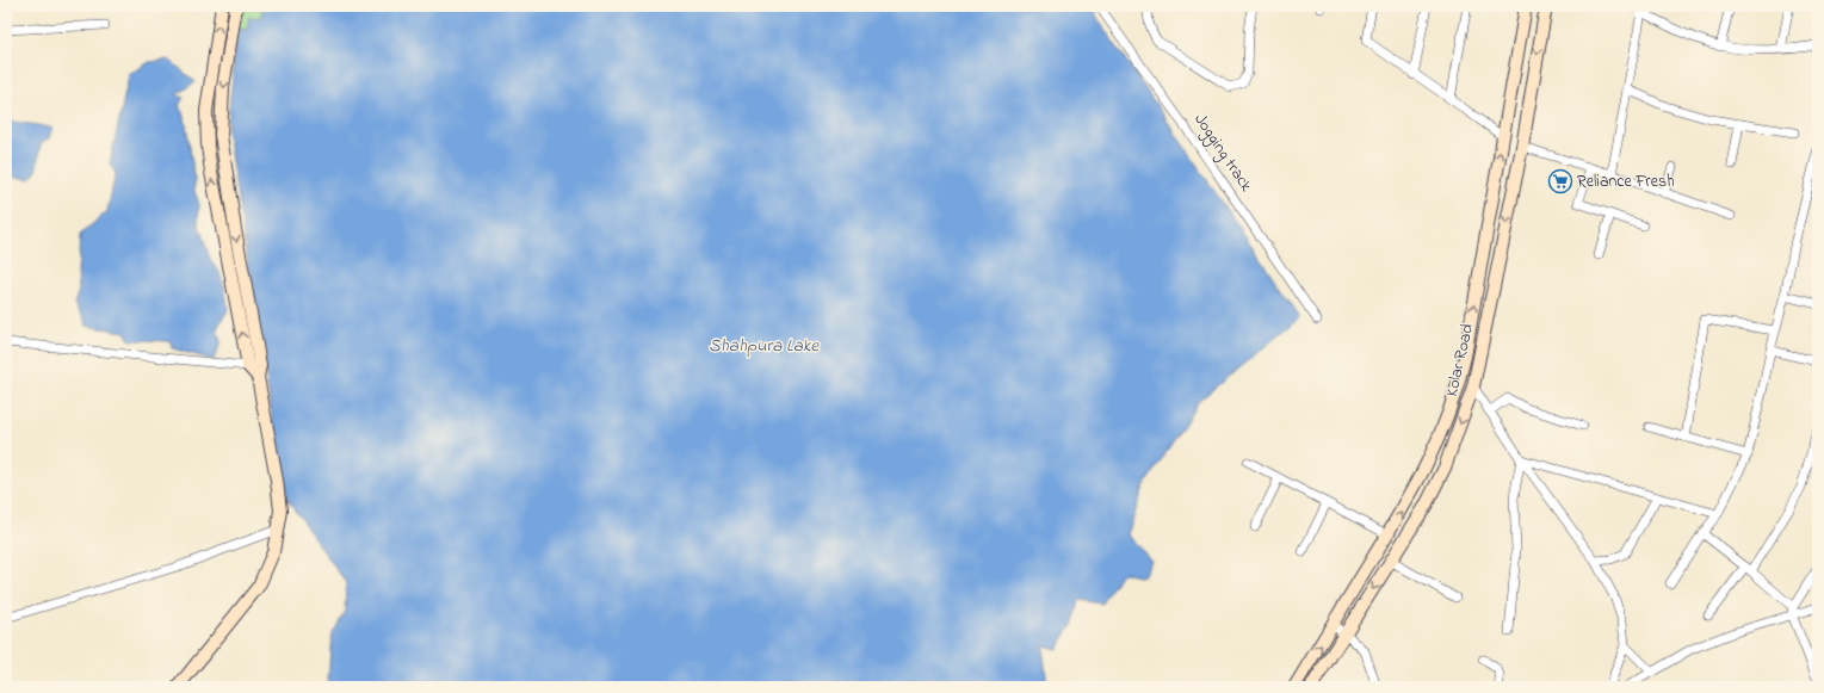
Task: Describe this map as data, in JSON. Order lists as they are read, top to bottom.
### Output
{
  "streets": {
    "main road": ["Kolar Road"],
    "street": ["Jogging track"]
  },
  "water": ["Shahpura Lake"],
  "places": {
    "supermarket": ["Reliance Fresh"]
  }
}
